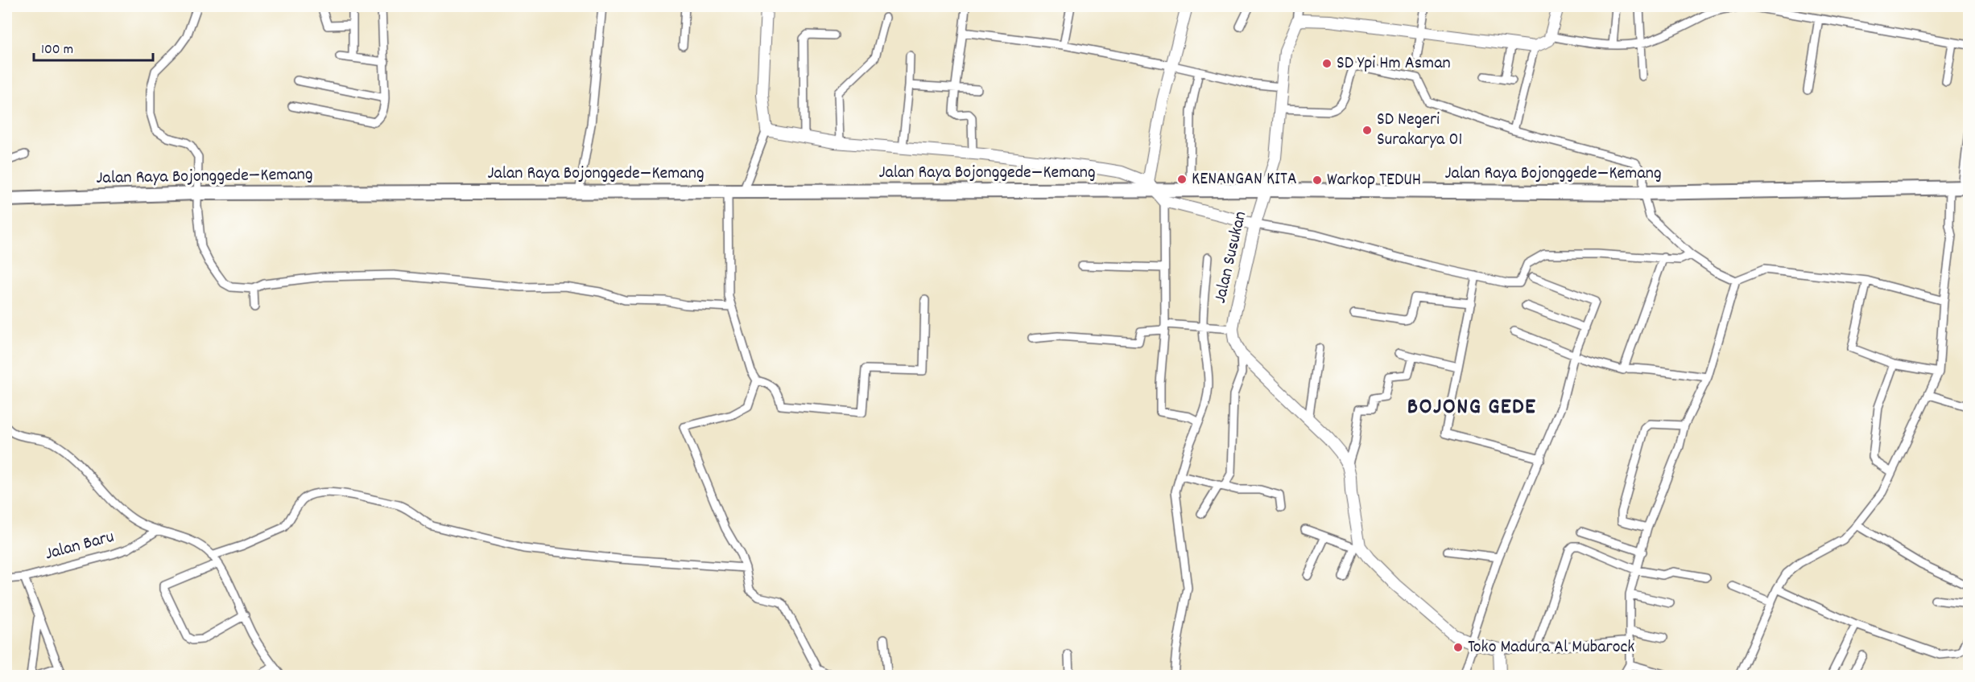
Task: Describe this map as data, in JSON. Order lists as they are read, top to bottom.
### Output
{
  "streets": {
    "highway": ["Jalan Raya Bojonggede—Kemang"],
    "street": ["Jalan Susukan", "Jalan Baru"]
  },
  "crossings": [
    ["Jalan Raya Bojonggede—Kemang", "Jalan Susukan"]
  ],
  "districts": ["BOJONG GEDE"],
  "places": [
    "SD Ypi Hm Asman",
    "SD Negeri Surakarya 01",
    "KENANGAN KITA",
    "Warkop TEDUH",
    "Toko Madura Al Mubarock"
  ],
  "scale_bar": "100 m"
}
